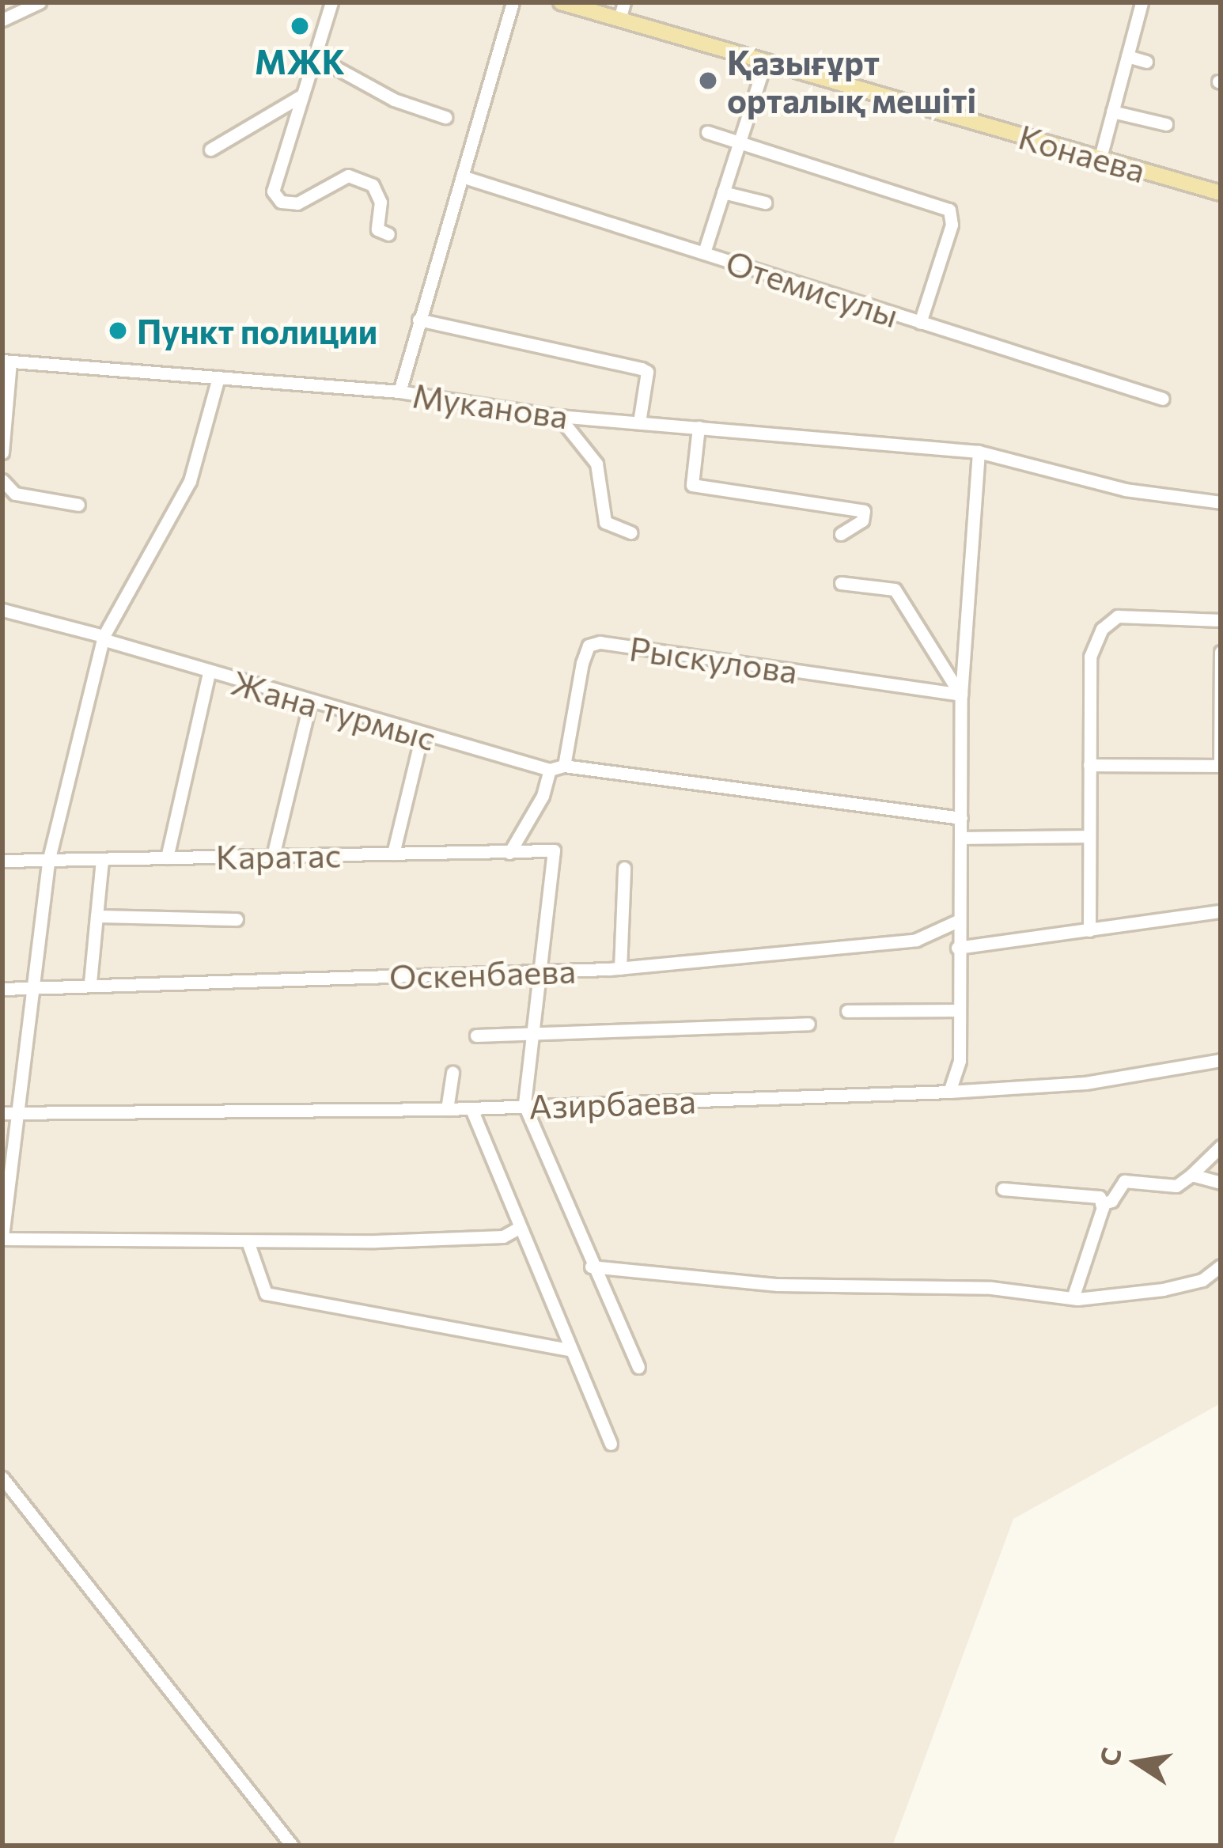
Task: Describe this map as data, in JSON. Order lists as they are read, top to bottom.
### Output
{
  "streets": {
    "main road": ["Конаева"],
    "street": [
      "Отемисулы",
      "Муканова",
      "Рыскулова",
      "Жана турмыс",
      "Каратас",
      "Оскенбаева",
      "Азирбаева"
    ]
  },
  "crossings": [
    ["Рыскулова", "Жана турмыс"],
    ["Каратас", "Оскенбаева"]
  ],
  "places": ["МЖК", "Қазығұрт орталық мешіті", "Пункт полиции"],
  "north": "left"
}
